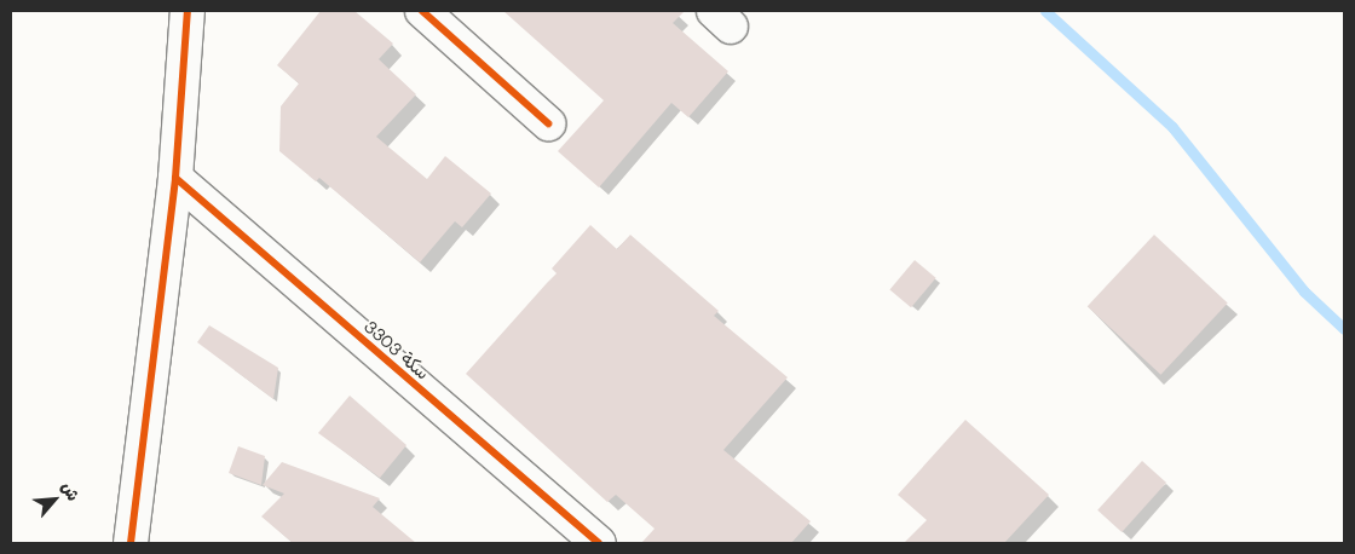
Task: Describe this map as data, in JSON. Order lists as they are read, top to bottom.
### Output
{
  "streets": {
    "street": ["سكة 3303"]
  },
  "north": "top right"
}
